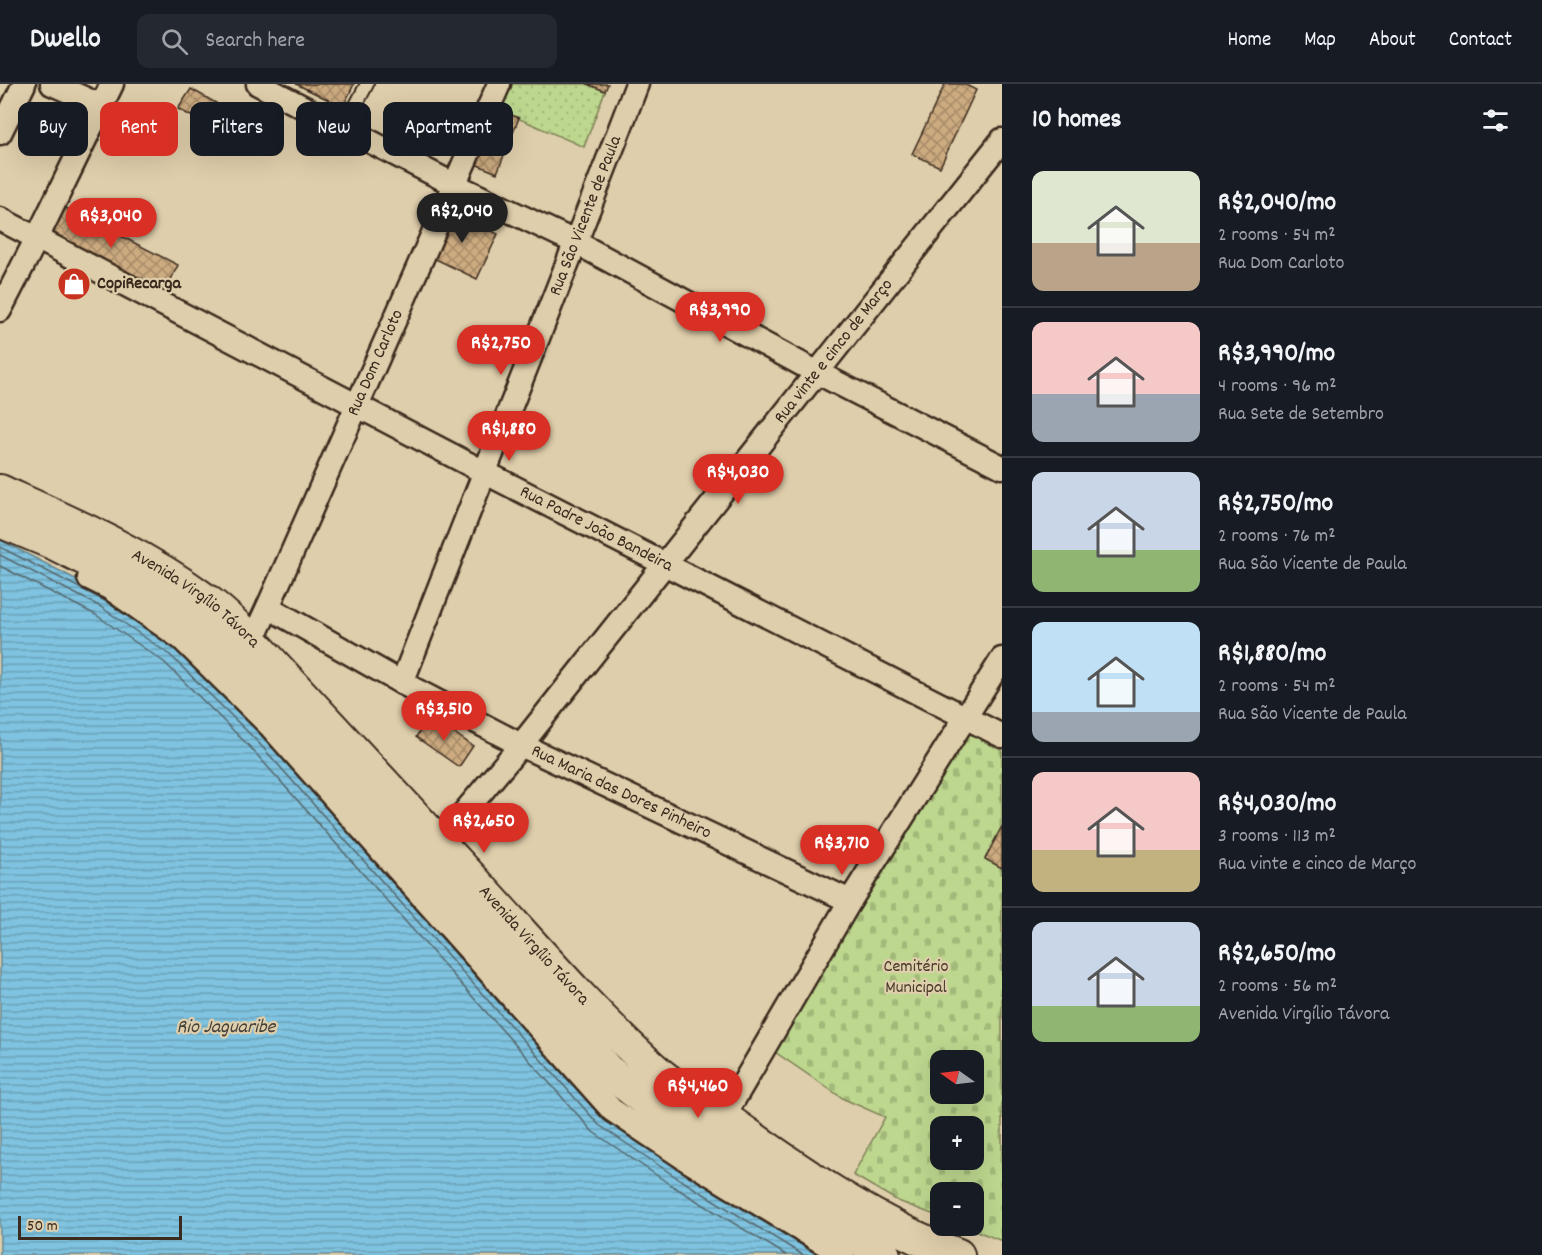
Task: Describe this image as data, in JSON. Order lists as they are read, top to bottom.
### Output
{
  "streets": {
    "street": [
      "Rua São Vicente de Paula",
      "Rua vinte e cinco de Março",
      "Rua Dom Carloto",
      "Rua Padre João Bandeira",
      "Avenida Virgílio Távora",
      "Rua Maria das Dores Pinheiro"
    ]
  },
  "crossings": [
    ["Rua São Vicente de Paula", "Rua Padre João Bandeira"],
    ["Rua São Vicente de Paula", "Rua Maria das Dores Pinheiro"],
    ["Rua vinte e cinco de Março", "Rua Padre João Bandeira"],
    ["Rua vinte e cinco de Março", "Avenida Virgílio Távora"],
    ["Rua vinte e cinco de Março", "Rua Maria das Dores Pinheiro"],
    ["Rua Dom Carloto", "Rua Padre João Bandeira"],
    ["Rua Dom Carloto", "Avenida Virgílio Távora"],
    ["Rua Dom Carloto", "Rua Maria das Dores Pinheiro"]
  ],
  "water": ["Rio Jaguaribe"],
  "parks": ["Cemitério Municipal"],
  "places": {
    "shop": ["CopiRecarga"]
  },
  "scale_bar": "50 m",
  "north": "left",
  "page": {
    "header": "Dwello",
    "search": "Search here",
    "nav": [
      "Home",
      "Map",
      "About",
      "Contact"
    ],
    "heading": "10 homes",
    "chip": [
      "Buy",
      "Rent",
      "Filters",
      "New",
      "Apartment"
    ],
    "list": [
      {
        "name": "R$2,040/mo",
        "note": "2 rooms · 54 m² · Rua Dom Carloto"
      },
      {
        "name": "R$3,990/mo",
        "note": "4 rooms · 96 m² · Rua Sete de Setembro"
      },
      {
        "name": "R$2,750/mo",
        "note": "2 rooms · 76 m² · Rua São Vicente de Paula"
      },
      {
        "name": "R$1,880/mo",
        "note": "2 rooms · 54 m² · Rua São Vicente de Paula"
      },
      {
        "name": "R$4,030/mo",
        "note": "3 rooms · 113 m² · Rua vinte e cinco de Março"
      },
      {
        "name": "R$2,650/mo",
        "note": "2 rooms · 56 m² · Avenida Virgílio Távora"
      }
    ],
    "price": [
      "R$2,040",
      "R$3,040",
      "R$3,990",
      "R$2,750",
      "R$1,880",
      "R$4,030",
      "R$3,510",
      "R$2,650",
      "R$3,710",
      "R$4,460"
    ],
    "map_buttons": ["+", "−"],
    "scale": "50 m"
  }
}
